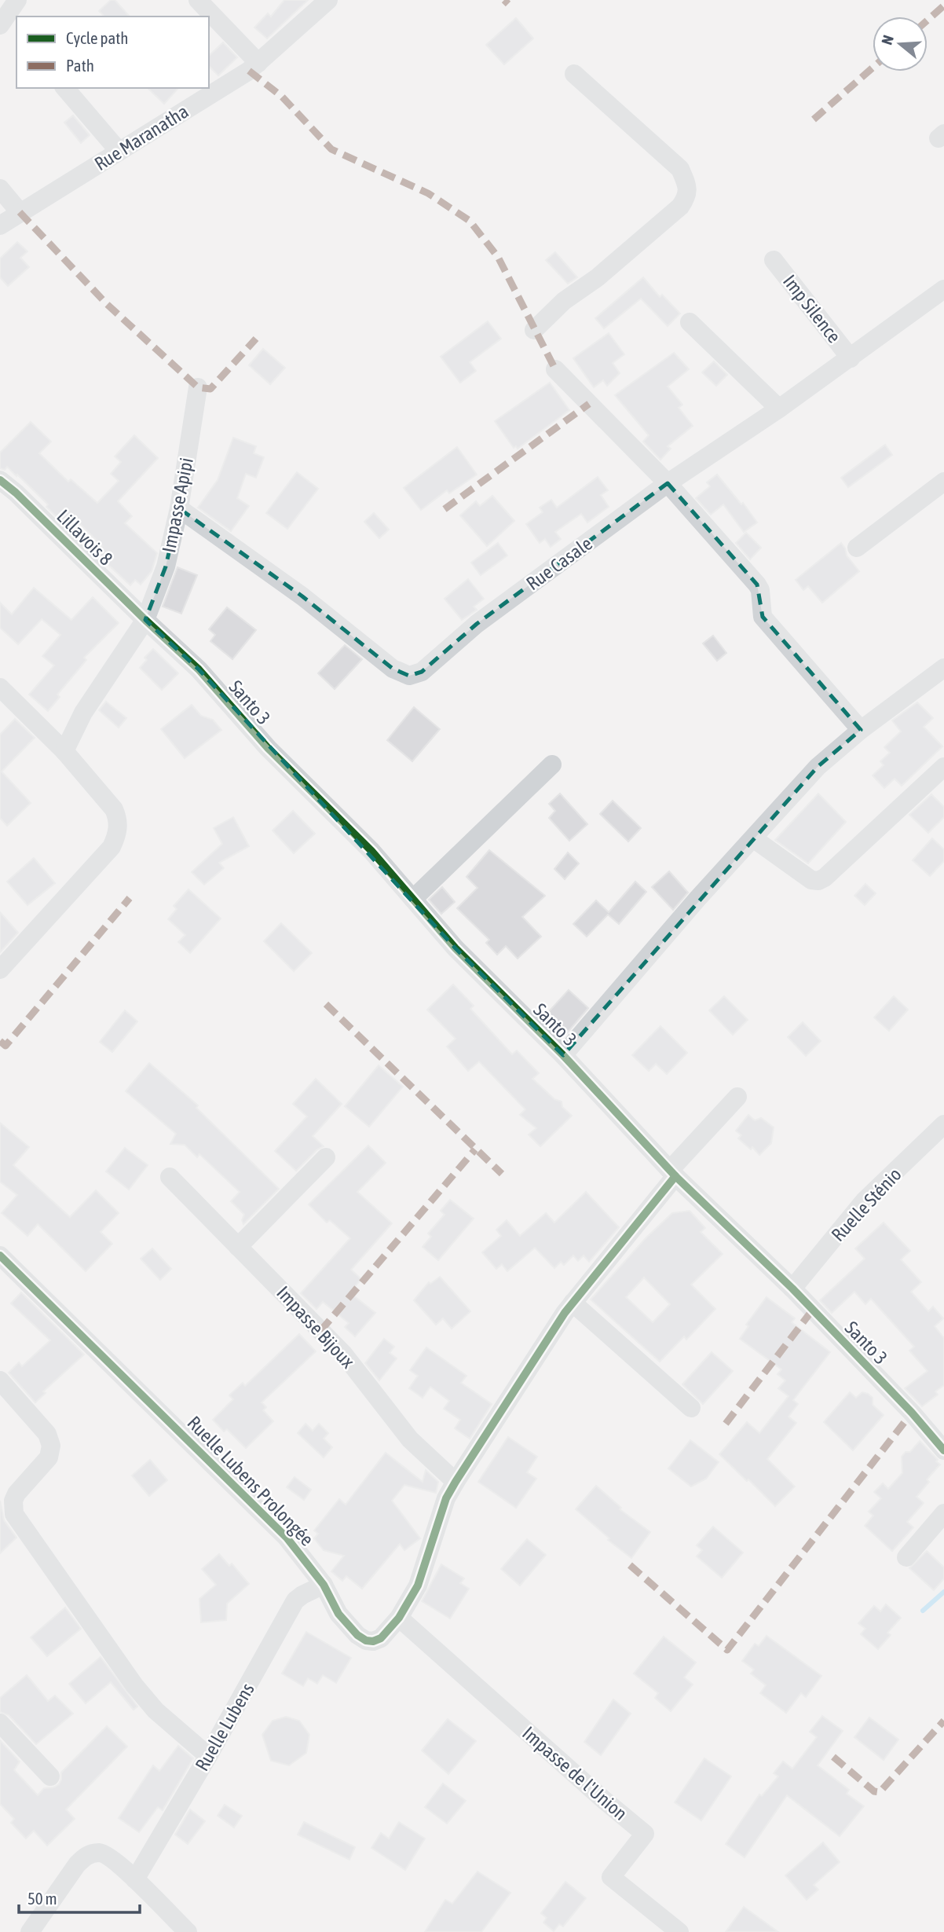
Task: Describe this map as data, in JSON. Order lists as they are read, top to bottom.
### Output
{
  "streets": {
    "street": [
      "Rue Maranatha",
      "Imp Silence",
      "Impasse Apipi",
      "Lillavois 8",
      "Rue Casale",
      "Santo 3",
      "Ruelle Sténio",
      "Impasse Bijoux",
      "Ruelle Lubens Prolongée",
      "Ruelle Lubens",
      "Impasse de l'Union"
    ]
  },
  "crossings": [
    ["Imp Silence", "Rue Casale"],
    ["Impasse Apipi", "Lillavois 8"],
    ["Impasse Apipi", "Rue Casale"],
    ["Impasse Apipi", "Santo 3"],
    ["Lillavois 8", "Santo 3"],
    ["Santo 3", "Ruelle Sténio"],
    ["Santo 3", "Ruelle Lubens Prolongée"],
    ["Impasse Bijoux", "Ruelle Lubens Prolongée"],
    ["Ruelle Lubens Prolongée", "Ruelle Lubens"],
    ["Ruelle Lubens Prolongée", "Impasse de l'Union"]
  ],
  "legend": ["Cycle path", "Path"],
  "scale_bar": "50 m",
  "north": "left"
}
